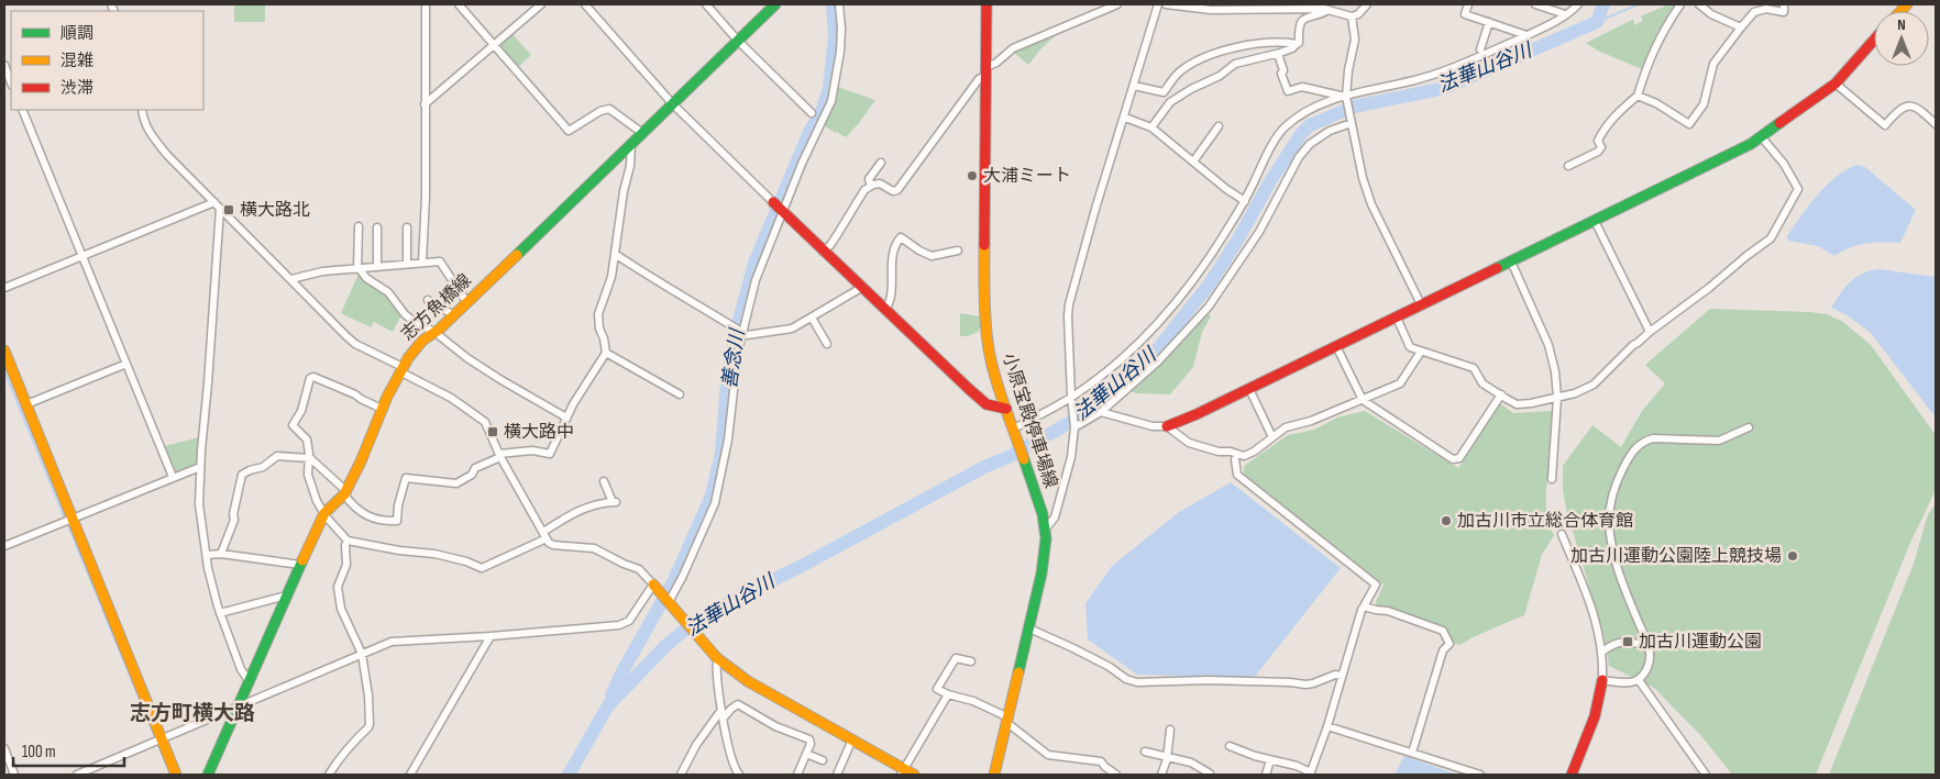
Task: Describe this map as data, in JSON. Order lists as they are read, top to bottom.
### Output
{
  "streets": {
    "street": ["志方魚橋線", "小原宝殿停車場線"]
  },
  "districts": ["志方町横大路"],
  "water": ["法華山谷川", "善念川"],
  "places": {
    "other": ["大浦ミート", "加古川市立総合体育館", "加古川運動公園陸上競技場"],
    "transit": ["横大路北", "横大路中", "加古川運動公園"]
  },
  "legend": ["順調", "混雑", "渋滞"],
  "scale_bar": "100 m",
  "north": "top"
}
